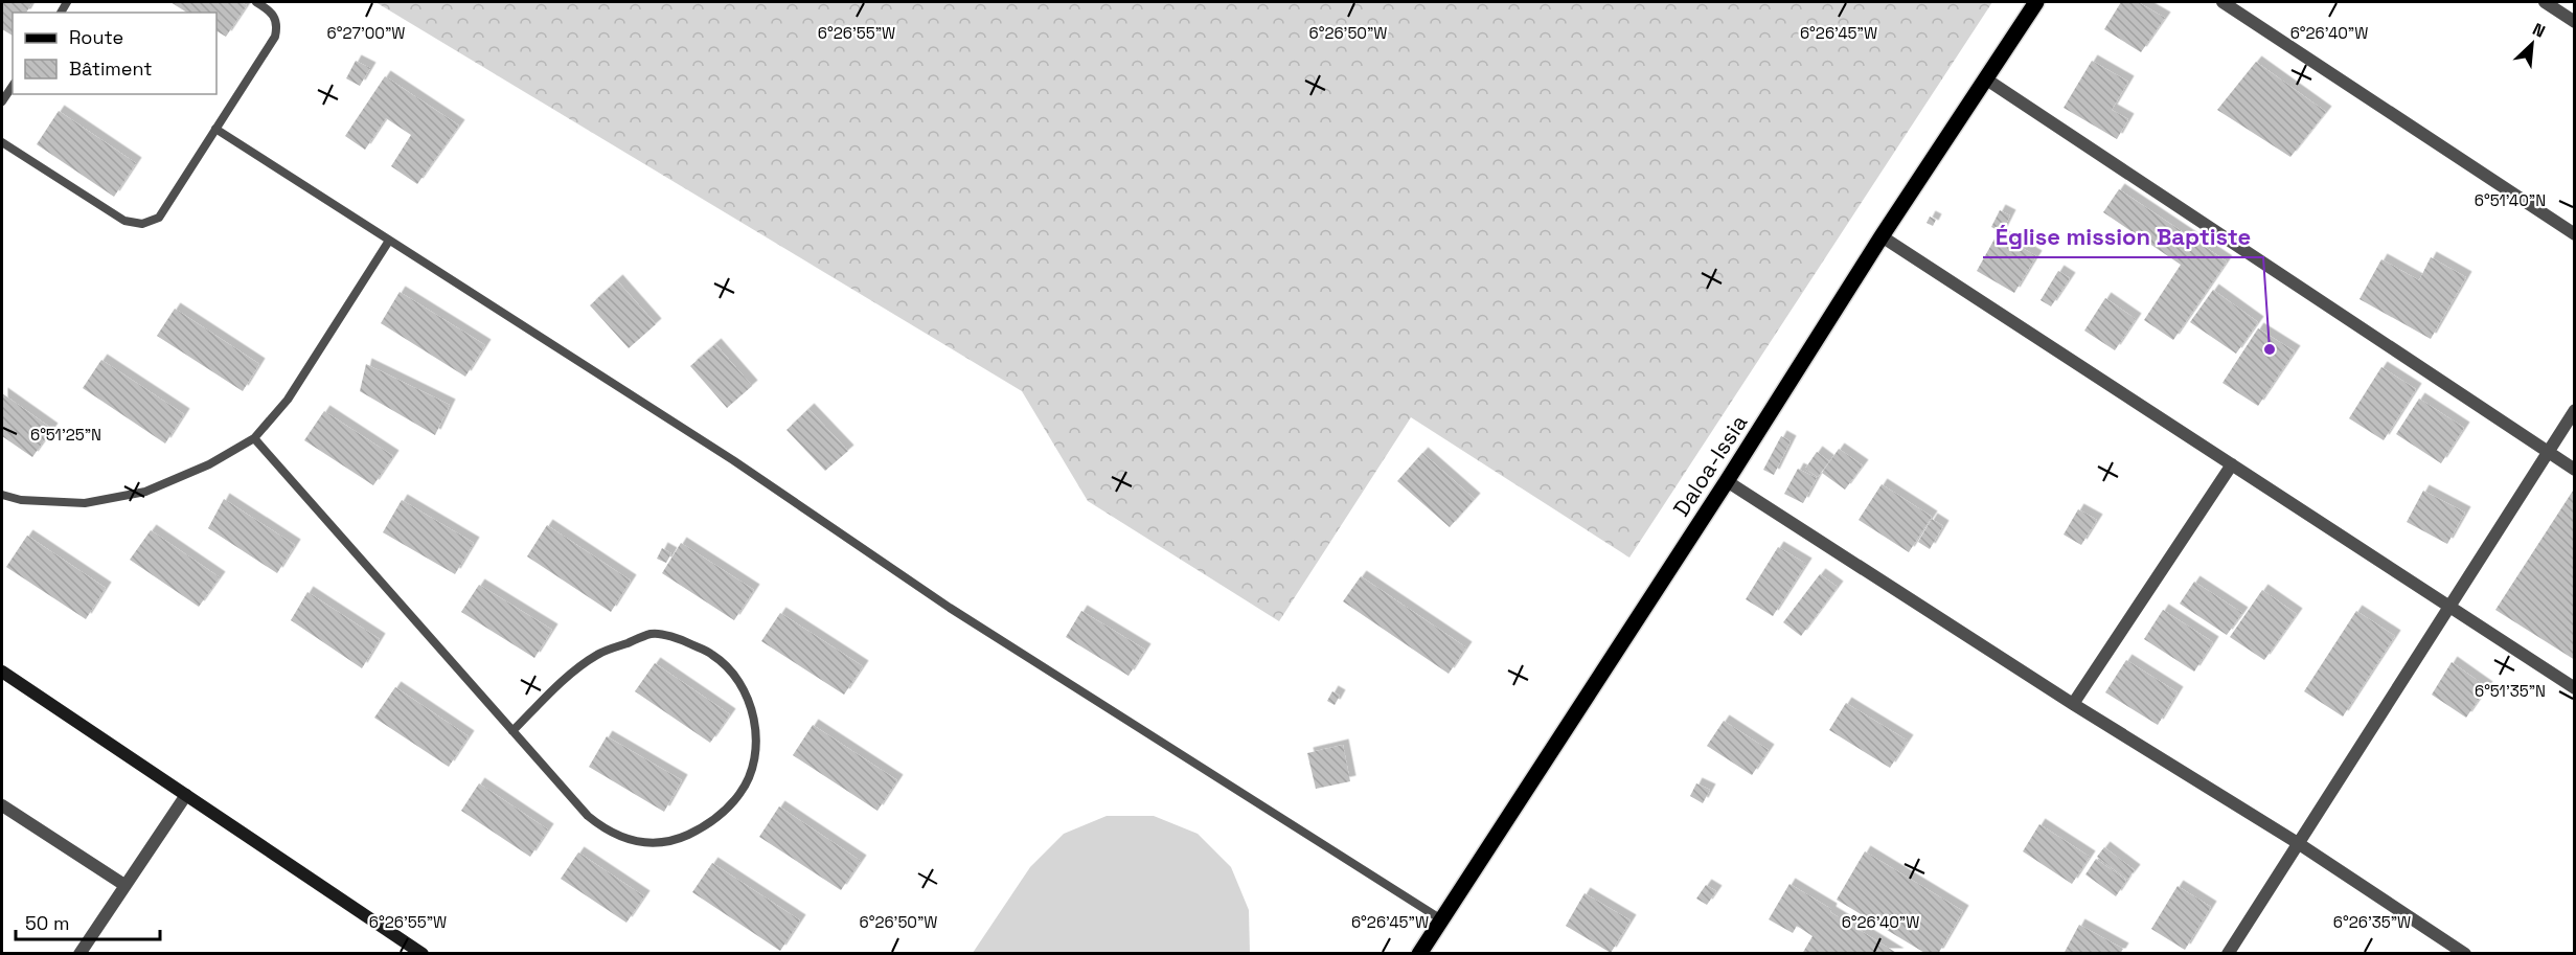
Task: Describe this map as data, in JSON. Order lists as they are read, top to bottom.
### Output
{
  "streets": {
    "main road": ["Daloa-Issia"]
  },
  "places": ["Église mission Baptiste"],
  "legend": ["Route", "Bâtiment"],
  "scale_bar": "50 m",
  "north": "top right",
  "coordinates": [
    "6°27'00\"W",
    "6°26'55\"W",
    "6°26'50\"W",
    "6°26'45\"W",
    "6°26'40\"W",
    "6°51'40\"N",
    "6°51'25\"N",
    "6°51'35\"N",
    "6°26'35\"W"
  ]
}
